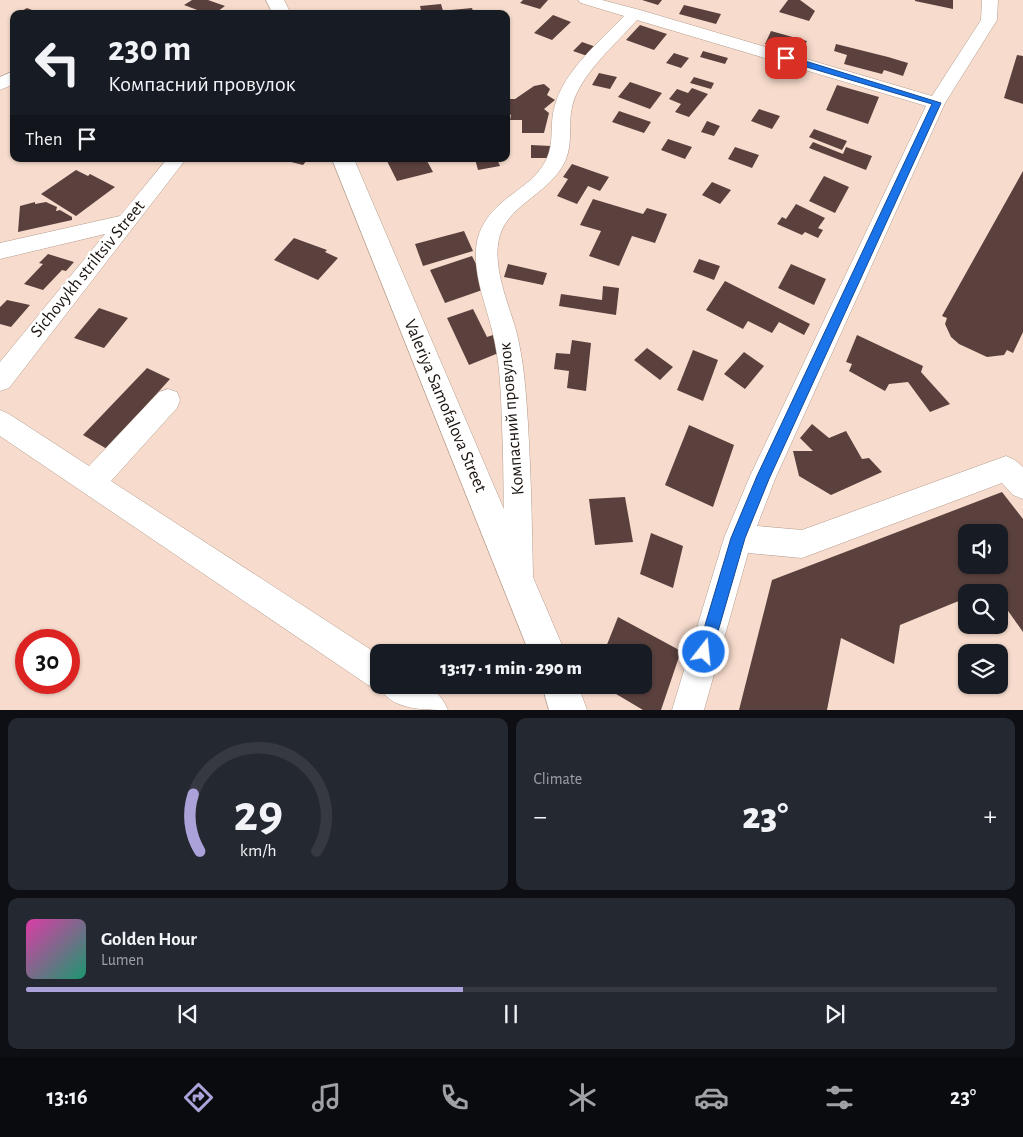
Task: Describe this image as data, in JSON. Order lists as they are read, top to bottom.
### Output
{
  "streets": {
    "street": ["Sichovykh striltsiv Street", "Valeriya Samofalova Street", "Компасний провулок"]
  },
  "crossings": [
    ["Valeriya Samofalova Street", "Компасний провулок"]
  ],
  "page": {
    "turn": ["230 m", "Компасний провулок"],
    "then": "Then",
    "limit": "30",
    "trip": "13:17 · 1 min · 290 m",
    "tile": "Climate",
    "heat": ["−", "23°", "+"],
    "song": ["Golden Hour", "Lumen"],
    "tabs": ["13:16", "23°"],
    "gauge": ["29", "km/h"]
  }
}
